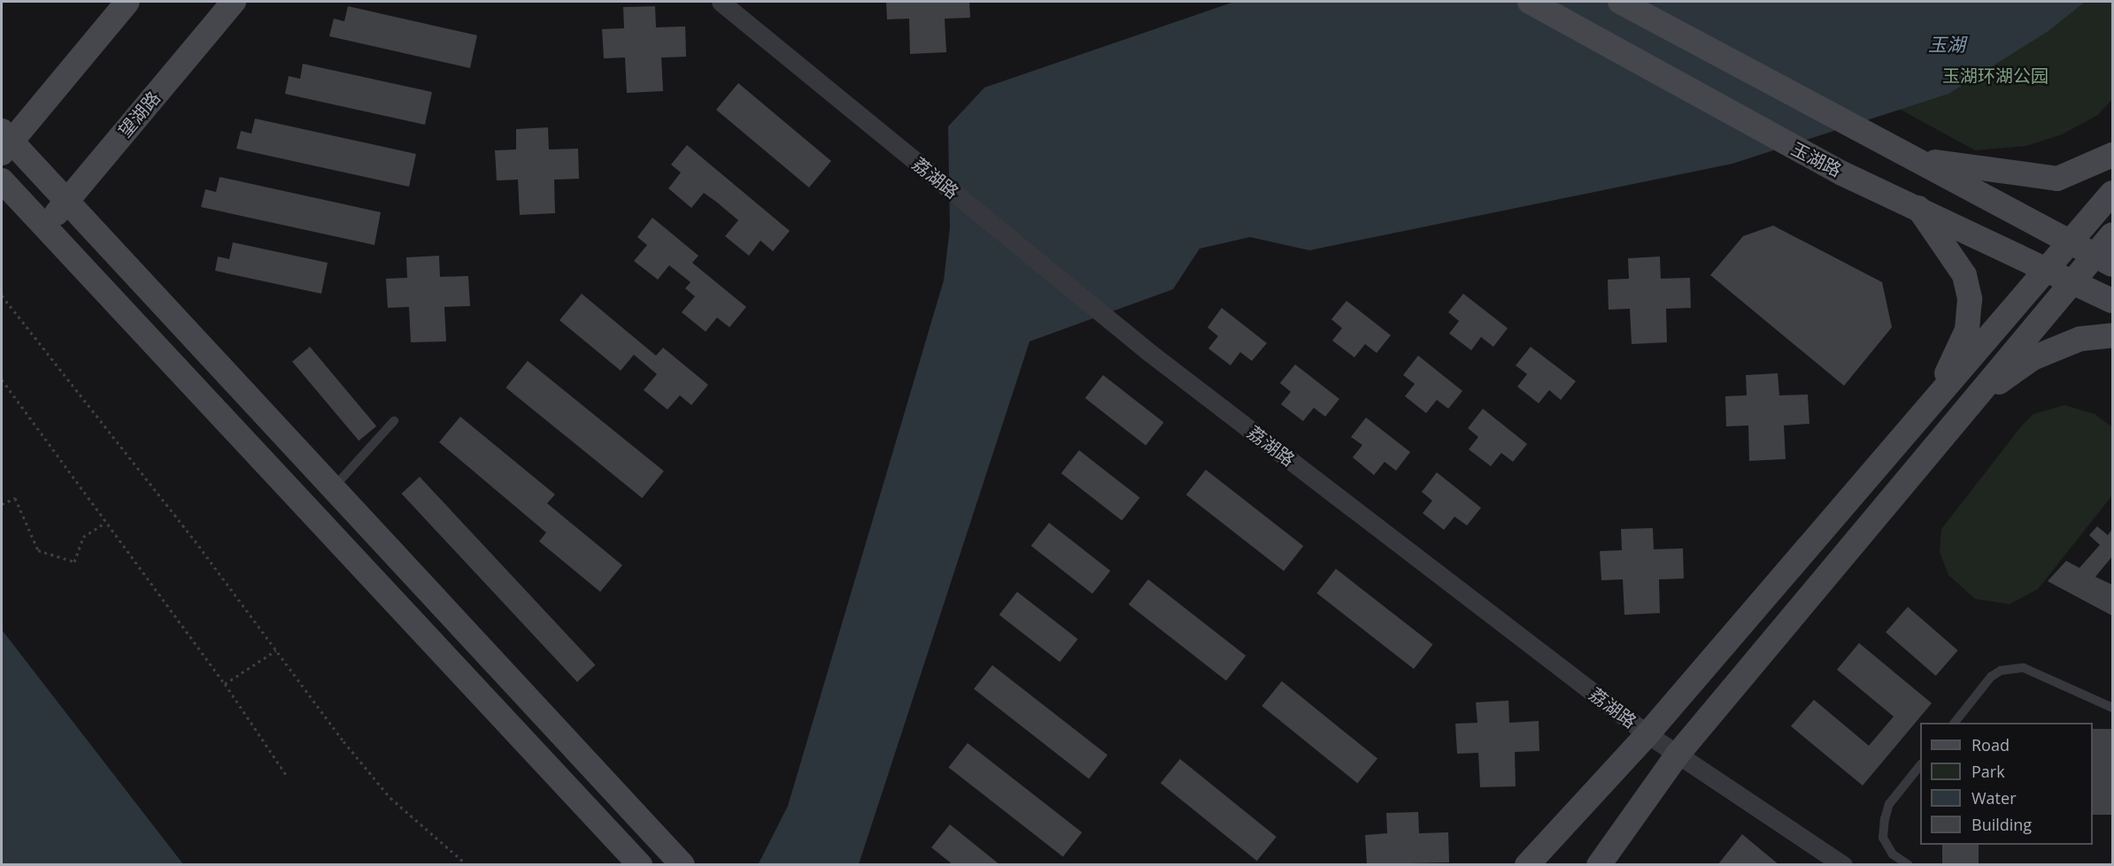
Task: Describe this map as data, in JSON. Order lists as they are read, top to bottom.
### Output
{
  "streets": {
    "main road": ["望湖路", "玉湖路"],
    "street": ["荔湖路"]
  },
  "water": ["玉湖"],
  "parks": ["玉湖环湖公园"],
  "legend": [
    "Road",
    "Park",
    "Water",
    "Building"
  ]
}
